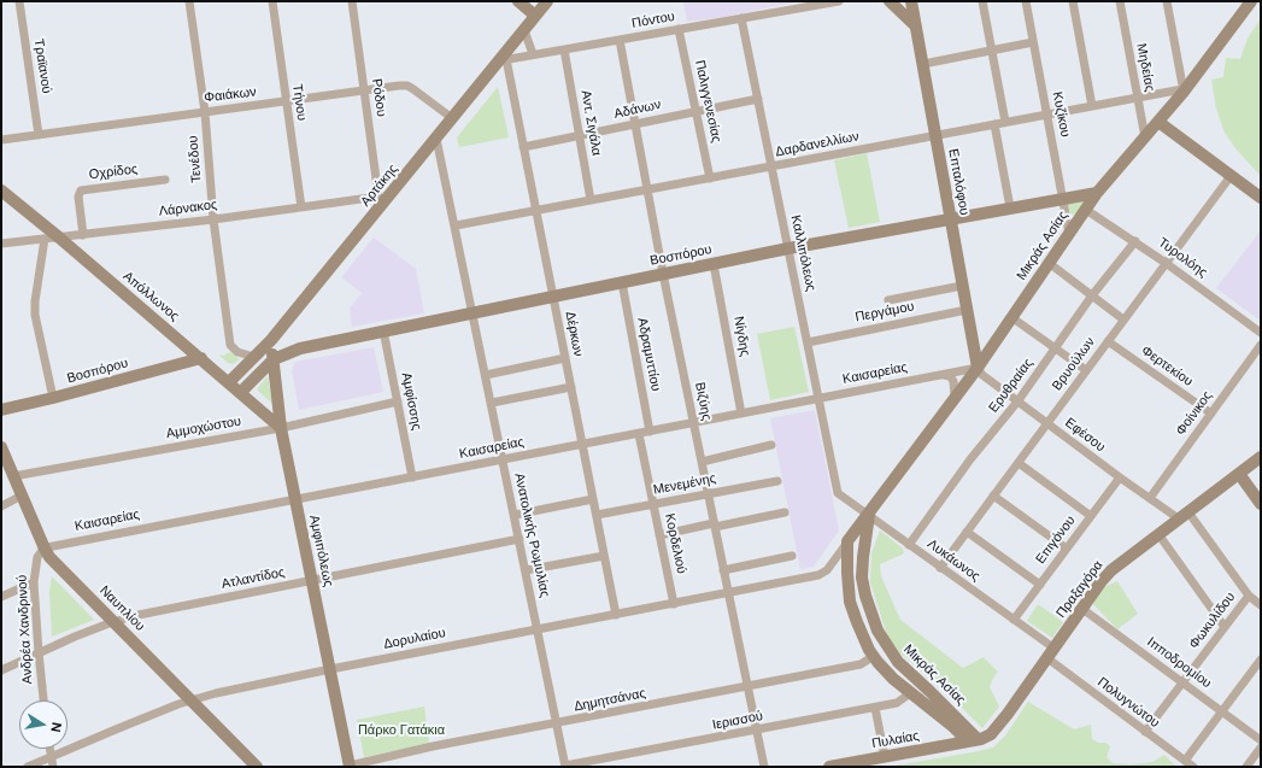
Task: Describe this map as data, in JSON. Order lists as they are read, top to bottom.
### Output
{
  "streets": {
    "street": [
      "Πόντου",
      "Τραϊανού",
      "Μηδείας",
      "Φαιάκων",
      "Ρόδου",
      "Παλιγγενεσίας",
      "Τήνου",
      "Αδάνων",
      "Κυζίκου",
      "Αντ. Σιγάλα",
      "Δαρδανελλίων",
      "Τενέδου",
      "Οχρίδος",
      "Επταλόφου",
      "Αρτάκης",
      "Λάρνακος",
      "Μικράς Ασίας",
      "Καλλιπόλεως",
      "Βοσπόρου",
      "Τυρολόης",
      "Απόλλωνος",
      "Περγάμου",
      "Δέρκων",
      "Νίγδης",
      "Αδραμυττίου",
      "Βρυούλων",
      "Φερτεκίου",
      "Καισαρείας",
      "Ερυθραίας",
      "Αμφίσσης",
      "Βιζύης",
      "Φοίνικος",
      "Αμμοχώστου",
      "Εφέσου",
      "Μενεμένης",
      "Ανατολικής Ρωμυλίας",
      "Επιγόνου",
      "Κορδελιού",
      "Αμφιπόλεως",
      "Λυκάωνος",
      "Ατλαντίδος",
      "Πραξαγόρα",
      "Ναυπλίου",
      "Φωκυλίδου",
      "Ανδρέα Χανδρινού",
      "Δορυλαίου",
      "Ιπποδρομίου",
      "Δημητσάνας",
      "Πολυγνώτου",
      "Ιερισσού",
      "Πυλαίας"
    ]
  },
  "crossings": [
    ["Πόντου", "Παλιγγενεσίας"],
    ["Πόντου", "Αντ. Σιγάλα"],
    ["Πόντου", "Αρτάκης"],
    ["Πόντου", "Καλλιπόλεως"],
    ["Πόντου", "Δέρκων"],
    ["Πόντου", "Βιζύης"],
    ["Τραϊανού", "Φαιάκων"],
    ["Μηδείας", "Δαρδανελλίων"],
    ["Μηδείας", "Μικράς Ασίας"],
    ["Φαιάκων", "Ρόδου"],
    ["Φαιάκων", "Τήνου"],
    ["Φαιάκων", "Τενέδου"],
    ["Φαιάκων", "Αρτάκης"],
    ["Ρόδου", "Αρτάκης"],
    ["Ρόδου", "Λάρνακος"],
    ["Παλιγγενεσίας", "Αδάνων"],
    ["Παλιγγενεσίας", "Δαρδανελλίων"],
    ["Τήνου", "Λάρνακος"],
    ["Αδάνων", "Αντ. Σιγάλα"],
    ["Αδάνων", "Καλλιπόλεως"],
    ["Αδάνων", "Δέρκων"],
    ["Αδάνων", "Βιζύης"],
    ["Κυζίκου", "Δαρδανελλίων"],
    ["Κυζίκου", "Μικράς Ασίας"],
    ["Κυζίκου", "Βοσπόρου"],
    ["Αντ. Σιγάλα", "Δαρδανελλίων"],
    ["Δαρδανελλίων", "Επταλόφου"],
    ["Δαρδανελλίων", "Μικράς Ασίας"],
    ["Δαρδανελλίων", "Καλλιπόλεως"],
    ["Δαρδανελλίων", "Δέρκων"],
    ["Δαρδανελλίων", "Βιζύης"],
    ["Δαρδανελλίων", "Ανατολικής Ρωμυλίας"],
    ["Τενέδου", "Αρτάκης"],
    ["Τενέδου", "Λάρνακος"],
    ["Οχρίδος", "Λάρνακος"],
    ["Επταλόφου", "Μικράς Ασίας"],
    ["Επταλόφου", "Βοσπόρου"],
    ["Επταλόφου", "Περγάμου"],
    ["Επταλόφου", "Καισαρείας"],
    ["Επταλόφου", "Εφέσου"],
    ["Αρτάκης", "Λάρνακος"],
    ["Αρτάκης", "Απόλλωνος"],
    ["Αρτάκης", "Δέρκων"],
    ["Αρτάκης", "Ανατολικής Ρωμυλίας"],
    ["Αρτάκης", "Αμφιπόλεως"],
    ["Λάρνακος", "Απόλλωνος"],
    ["Μικράς Ασίας", "Βοσπόρου"],
    ["Μικράς Ασίας", "Τυρολόης"],
    ["Μικράς Ασίας", "Καισαρείας"],
    ["Μικράς Ασίας", "Εφέσου"],
    ["Μικράς Ασίας", "Λυκάωνος"],
    ["Μικράς Ασίας", "Πραξαγόρα"],
    ["Μικράς Ασίας", "Δορυλαίου"],
    ["Μικράς Ασίας", "Δημητσάνας"],
    ["Μικράς Ασίας", "Ιερισσού"],
    ["Μικράς Ασίας", "Πυλαίας"],
    ["Καλλιπόλεως", "Βοσπόρου"],
    ["Καλλιπόλεως", "Περγάμου"],
    ["Καλλιπόλεως", "Καισαρείας"],
    ["Καλλιπόλεως", "Λυκάωνος"],
    ["Βοσπόρου", "Απόλλωνος"],
    ["Βοσπόρου", "Δέρκων"],
    ["Βοσπόρου", "Νίγδης"],
    ["Βοσπόρου", "Αδραμυττίου"],
    ["Βοσπόρου", "Αμφίσσης"],
    ["Βοσπόρου", "Βιζύης"],
    ["Βοσπόρου", "Ανατολικής Ρωμυλίας"],
    ["Βοσπόρου", "Αμφιπόλεως"],
    ["Τυρολόης", "Βρυούλων"],
    ["Τυρολόης", "Ερυθραίας"],
    ["Απόλλωνος", "Αμμοχώστου"],
    ["Απόλλωνος", "Αμφιπόλεως"],
    ["Δέρκων", "Καισαρείας"],
    ["Δέρκων", "Μενεμένης"],
    ["Δέρκων", "Δορυλαίου"],
    ["Νίγδης", "Καισαρείας"],
    ["Αδραμυττίου", "Καισαρείας"],
    ["Βρυούλων", "Φερτεκίου"],
    ["Βρυούλων", "Εφέσου"],
    ["Βρυούλων", "Λυκάωνος"],
    ["Φερτεκίου", "Φοίνικος"],
    ["Καισαρείας", "Αμφίσσης"],
    ["Καισαρείας", "Βιζύης"],
    ["Καισαρείας", "Εφέσου"],
    ["Καισαρείας", "Ανατολικής Ρωμυλίας"],
    ["Καισαρείας", "Κορδελιού"],
    ["Καισαρείας", "Αμφιπόλεως"],
    ["Καισαρείας", "Ναυπλίου"],
    ["Καισαρείας", "Ανδρέα Χανδρινού"],
    ["Ερυθραίας", "Εφέσου"],
    ["Ερυθραίας", "Λυκάωνος"],
    ["Αμφίσσης", "Αμμοχώστου"],
    ["Βιζύης", "Μενεμένης"],
    ["Βιζύης", "Δορυλαίου"],
    ["Βιζύης", "Δημητσάνας"],
    ["Βιζύης", "Ιερισσού"],
    ["Φοίνικος", "Εφέσου"],
    ["Αμμοχώστου", "Αμφιπόλεως"],
    ["Αμμοχώστου", "Ναυπλίου"],
    ["Εφέσου", "Επιγόνου"],
    ["Εφέσου", "Πραξαγόρα"],
    ["Εφέσου", "Φωκυλίδου"],
    ["Μενεμένης", "Κορδελιού"],
    ["Ανατολικής Ρωμυλίας", "Ατλαντίδος"],
    ["Ανατολικής Ρωμυλίας", "Δορυλαίου"],
    ["Ανατολικής Ρωμυλίας", "Δημητσάνας"],
    ["Ανατολικής Ρωμυλίας", "Ιερισσού"],
    ["Επιγόνου", "Λυκάωνος"],
    ["Κορδελιού", "Δορυλαίου"],
    ["Αμφιπόλεως", "Ατλαντίδος"],
    ["Αμφιπόλεως", "Δορυλαίου"],
    ["Αμφιπόλεως", "Δημητσάνας"],
    ["Λυκάωνος", "Πραξαγόρα"],
    ["Λυκάωνος", "Πολυγνώτου"],
    ["Ατλαντίδος", "Ναυπλίου"],
    ["Ατλαντίδος", "Ανδρέα Χανδρινού"],
    ["Πραξαγόρα", "Ιπποδρομίου"],
    ["Πραξαγόρα", "Πολυγνώτου"],
    ["Πραξαγόρα", "Πυλαίας"],
    ["Ναυπλίου", "Ανδρέα Χανδρινού"],
    ["Ναυπλίου", "Δορυλαίου"],
    ["Φωκυλίδου", "Ιπποδρομίου"],
    ["Φωκυλίδου", "Πολυγνώτου"]
  ],
  "parks": ["Πάρκο Γατάκια"],
  "north": "right"
}
